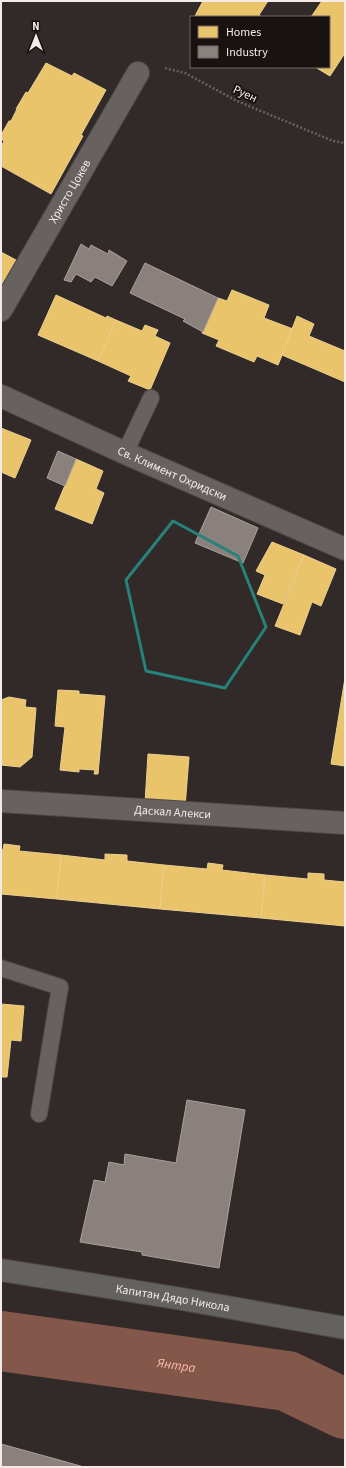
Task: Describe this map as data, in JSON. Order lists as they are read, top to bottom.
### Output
{
  "streets": {
    "street": [
      "Христо Цокев",
      "Св. Климент Охридски",
      "Даскал Алекси",
      "Капитан Дядо Никола"
    ],
    "path": ["Руен"]
  },
  "crossings": [
    ["Руен", "Христо Цокев"]
  ],
  "water": ["Янтра"],
  "legend": ["Homes", "Industry"],
  "north": "top"
}
